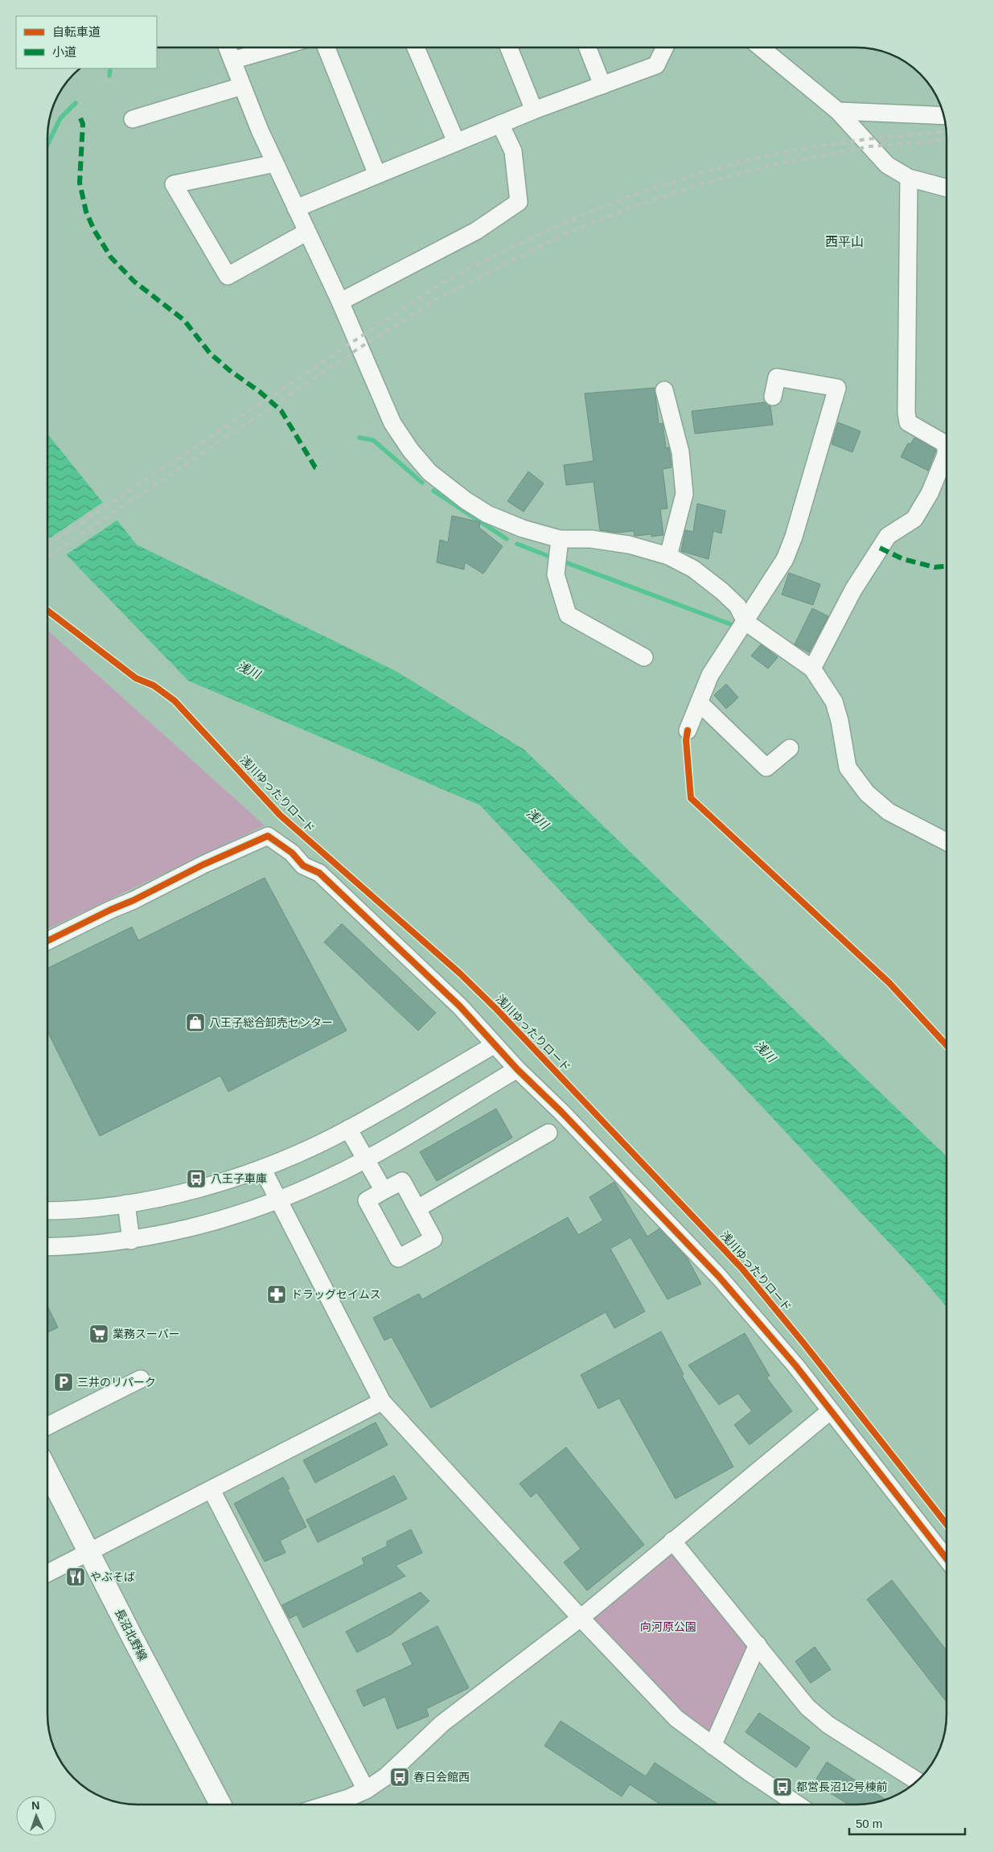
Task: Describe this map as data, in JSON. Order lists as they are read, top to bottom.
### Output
{
  "streets": {
    "main road": ["長沼北野線"],
    "cycle path": ["浅川ゆったりロード"]
  },
  "districts": ["西平山"],
  "water": ["浅川"],
  "parks": ["向河原公園"],
  "places": {
    "shop": ["八王子総合卸売センター"],
    "bus stop": ["八王子車庫", "春日会館西", "都営長沼12号棟前"],
    "pharmacy": ["ドラッグセイムス"],
    "supermarket": ["業務スーパー"],
    "parking": ["三井のリパーク"],
    "restaurant": ["やぶそば"]
  },
  "legend": ["自転車道", "小道"],
  "scale_bar": "50 m",
  "north": "top"
}
